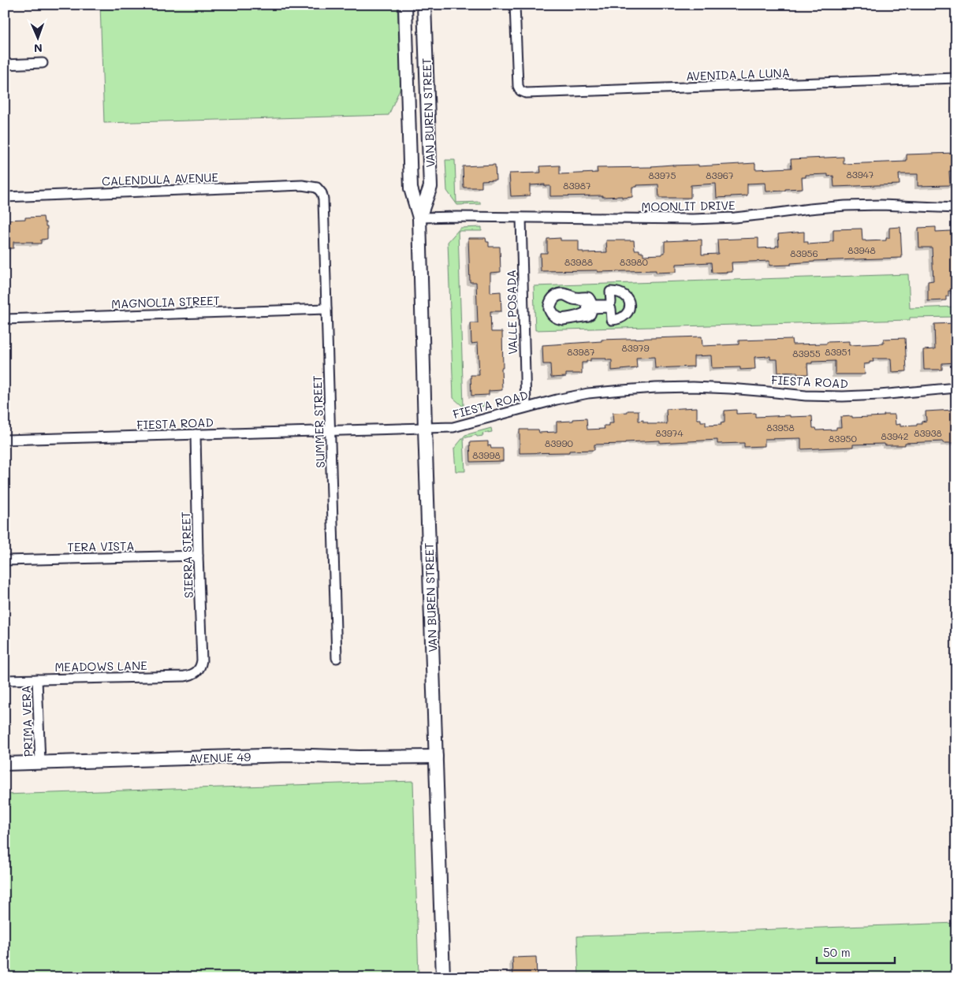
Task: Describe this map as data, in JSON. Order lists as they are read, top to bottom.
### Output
{
  "streets": {
    "street": [
      "AVENIDA LA LUNA",
      "VAN BUREN STREET",
      "CALENDULA AVENUE",
      "MOONLIT DRIVE",
      "MAGNOLIA STREET",
      "VALLE POSADA",
      "FIESTA ROAD",
      "SUMMER STREET",
      "TERA VISTA",
      "SIERRA STREET",
      "MEADOWS LANE",
      "PRIMA VERA",
      "AVENUE 49"
    ]
  },
  "crossings": [
    ["VAN BUREN STREET", "MOONLIT DRIVE"],
    ["VAN BUREN STREET", "FIESTA ROAD"],
    ["VAN BUREN STREET", "AVENUE 49"],
    ["CALENDULA AVENUE", "SUMMER STREET"],
    ["MOONLIT DRIVE", "VALLE POSADA"],
    ["MAGNOLIA STREET", "SUMMER STREET"],
    ["VALLE POSADA", "FIESTA ROAD"],
    ["FIESTA ROAD", "SUMMER STREET"],
    ["FIESTA ROAD", "SIERRA STREET"],
    ["TERA VISTA", "SIERRA STREET"],
    ["SIERRA STREET", "MEADOWS LANE"],
    ["MEADOWS LANE", "PRIMA VERA"],
    ["PRIMA VERA", "AVENUE 49"]
  ],
  "house_numbers": [
    "83947",
    "83975",
    "83967",
    "83987",
    "83948",
    "83956",
    "83988",
    "83980",
    "83979",
    "83987",
    "83951",
    "83955",
    "83958",
    "83974",
    "83938",
    "83942",
    "83950",
    "83990",
    "83998"
  ],
  "scale_bar": "50 m",
  "north": "bottom"
}
